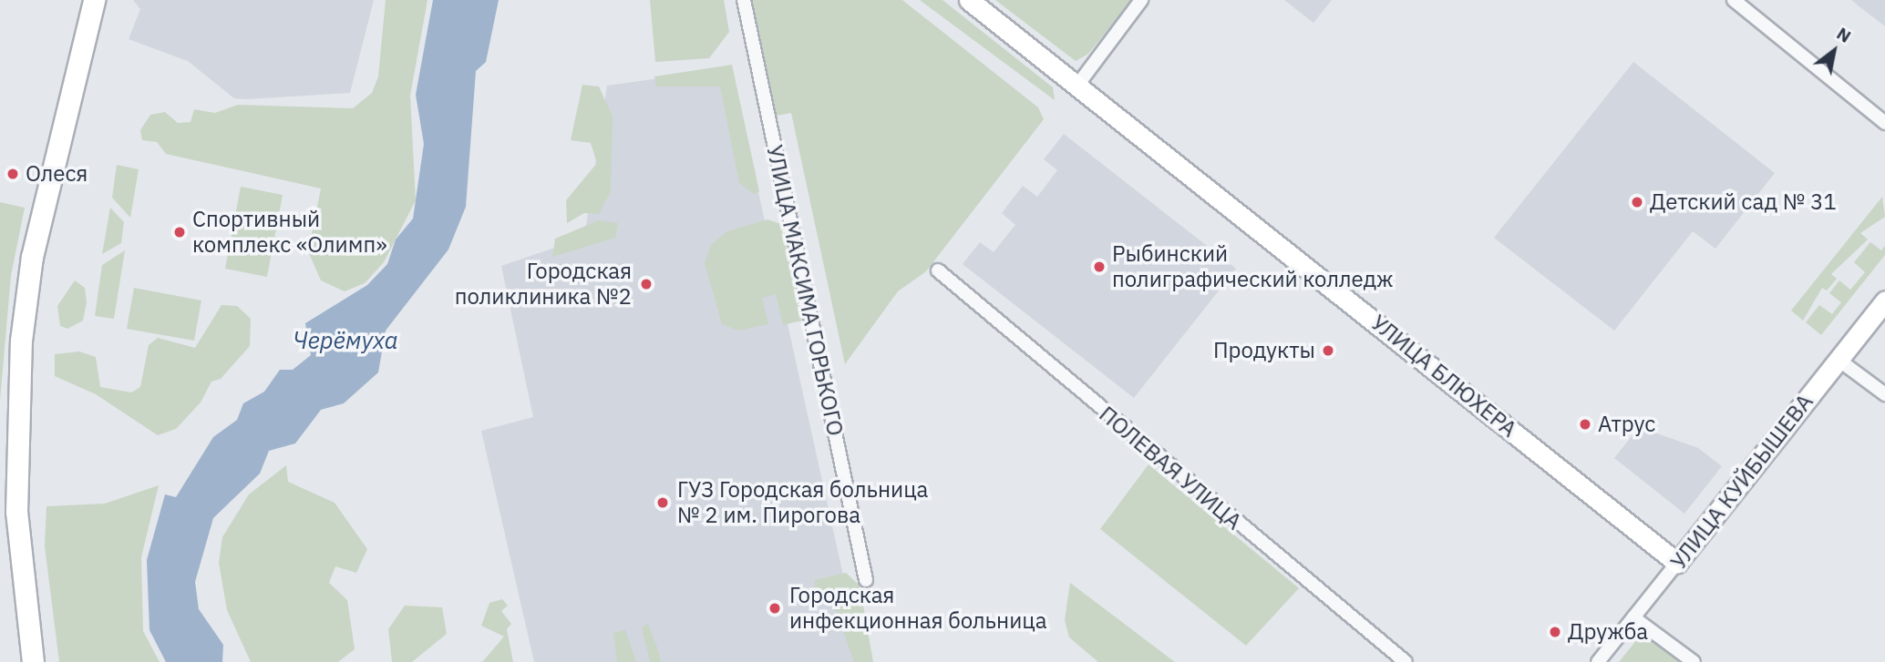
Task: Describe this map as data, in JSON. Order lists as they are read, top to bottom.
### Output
{
  "streets": {
    "street": [
      "УЛИЦА МАКСИМА ГОРЬКОГО",
      "УЛИЦА БЛЮХЕРА",
      "ПОЛЕВАЯ УЛИЦА",
      "УЛИЦА КУЙБЫШЕВА"
    ]
  },
  "crossings": [
    ["УЛИЦА БЛЮХЕРА", "УЛИЦА КУЙБЫШЕВА"]
  ],
  "water": ["Черёмуха"],
  "places": [
    "Олеся",
    "Детский сад № 31",
    "Спортивный комплекс «Олимп»",
    "Рыбинский полиграфический колледж",
    "Городская поликлиника №2",
    "Продукты",
    "Атрус",
    "ГУЗ Городская больница № 2 им. Пирогова",
    "Городская инфекционная больница",
    "Дружба"
  ],
  "north": "top right"
}
